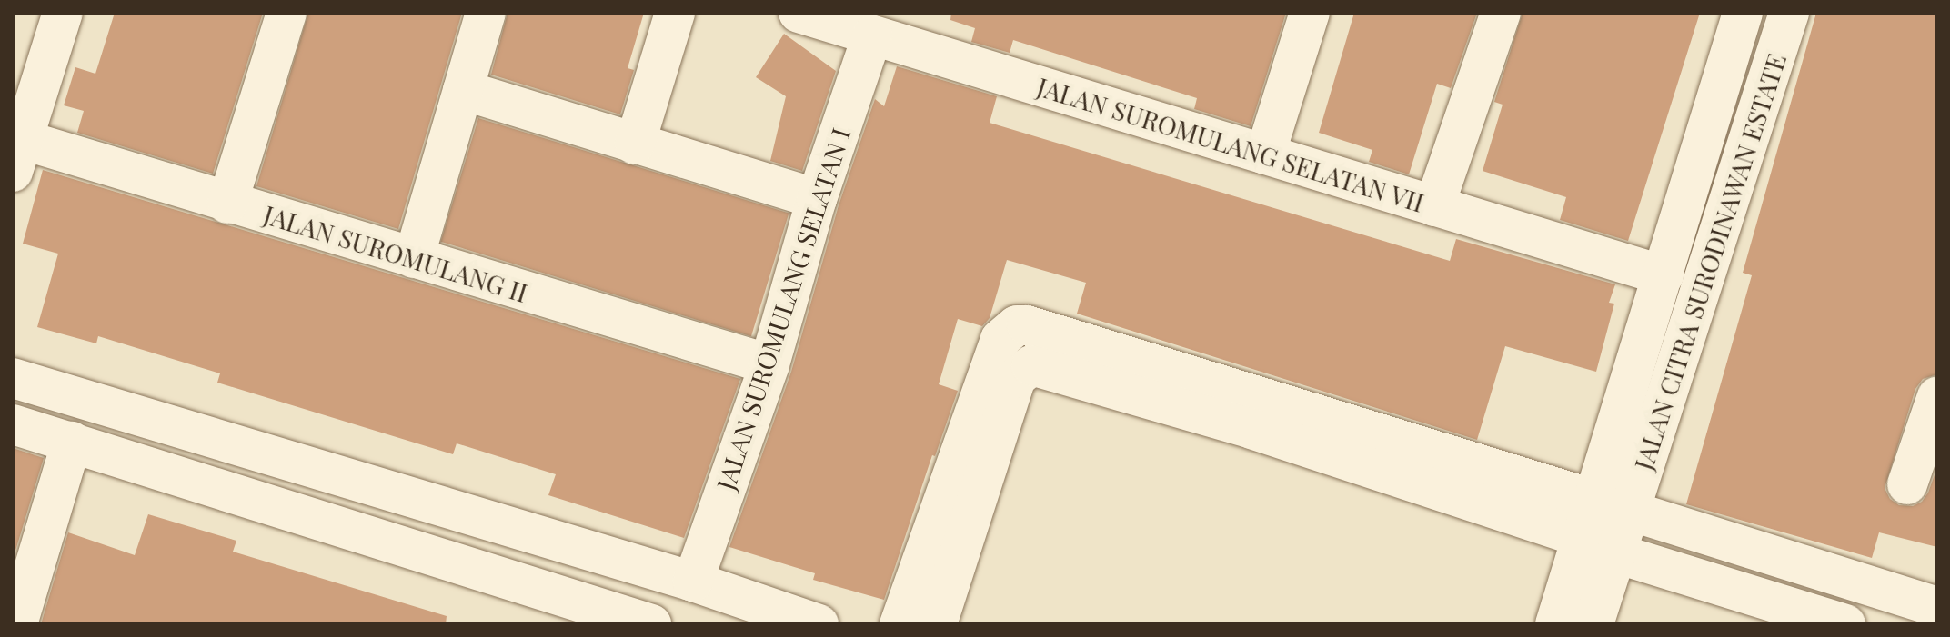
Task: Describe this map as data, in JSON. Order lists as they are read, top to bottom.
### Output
{
  "streets": {
    "street": [
      "JALAN SUROMULANG SELATAN VII",
      "JALAN SUROMULANG II",
      "JALAN CITRA SURODINAWAN ESTATE",
      "JALAN SUROMULANG SELATAN I"
    ]
  },
  "crossings": [
    ["JALAN SUROMULANG SELATAN VII", "JALAN CITRA SURODINAWAN ESTATE"],
    ["JALAN SUROMULANG SELATAN VII", "JALAN SUROMULANG SELATAN I"],
    ["JALAN SUROMULANG II", "JALAN SUROMULANG SELATAN I"]
  ]
}
